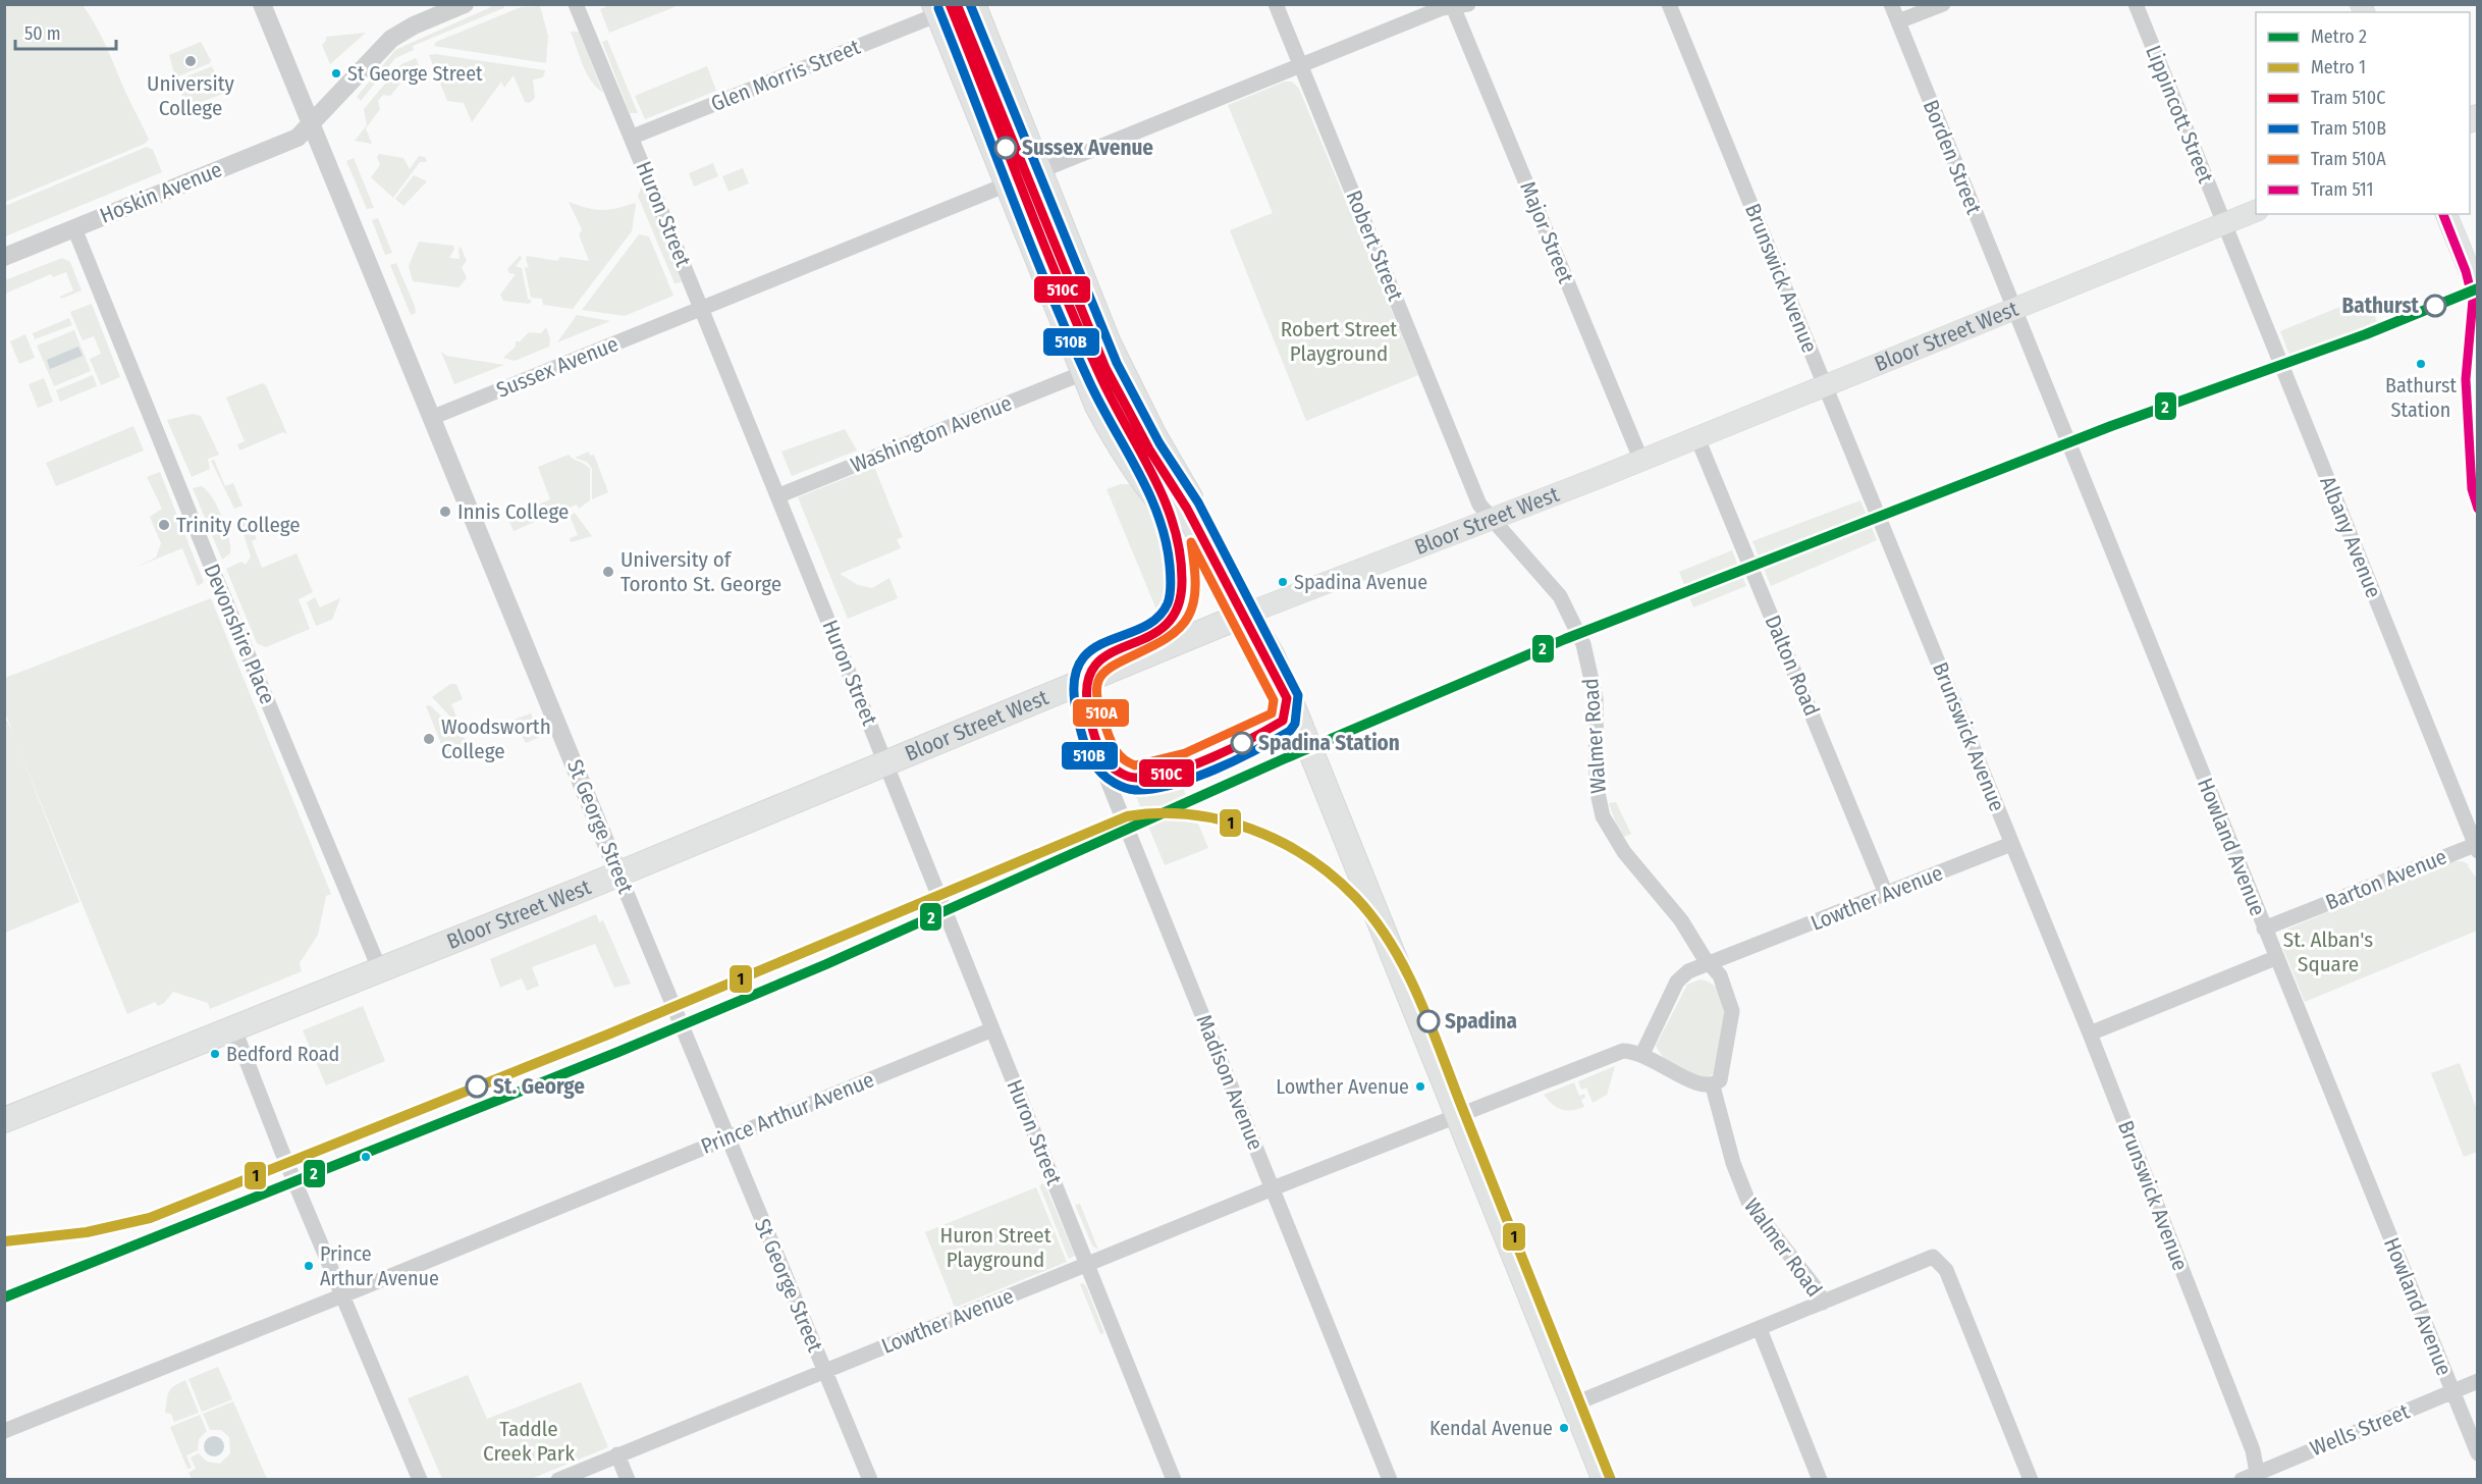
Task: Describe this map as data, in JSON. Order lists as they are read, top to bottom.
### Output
{
  "streets": {
    "main road": ["Bloor Street West"],
    "street": [
      "Glen Morris Street",
      "Lippincott Street",
      "Borden Street",
      "Hoskin Avenue",
      "Huron Street",
      "Major Street",
      "Robert Street",
      "Brunswick Avenue",
      "Sussex Avenue",
      "Washington Avenue",
      "Albany Avenue",
      "Devonshire Place",
      "Dalton Road",
      "Walmer Road",
      "St George Street",
      "Howland Avenue",
      "Barton Avenue",
      "Lowther Avenue",
      "Madison Avenue",
      "Prince Arthur Avenue",
      "Wells Street"
    ]
  },
  "crossings": [
    ["Glen Morris Street", "Huron Street"],
    ["Lippincott Street", "Bloor Street West"],
    ["Lippincott Street", "Albany Avenue"],
    ["Borden Street", "Bloor Street West"],
    ["Borden Street", "Howland Avenue"],
    ["Hoskin Avenue", "Devonshire Place"],
    ["Hoskin Avenue", "St George Street"],
    ["Huron Street", "Bloor Street West"],
    ["Huron Street", "Sussex Avenue"],
    ["Huron Street", "Washington Avenue"],
    ["Huron Street", "Lowther Avenue"],
    ["Huron Street", "Prince Arthur Avenue"],
    ["Major Street", "Bloor Street West"],
    ["Major Street", "Sussex Avenue"],
    ["Robert Street", "Bloor Street West"],
    ["Robert Street", "Sussex Avenue"],
    ["Robert Street", "Walmer Road"],
    ["Brunswick Avenue", "Bloor Street West"],
    ["Brunswick Avenue", "Lowther Avenue"],
    ["Brunswick Avenue", "Wells Street"],
    ["Bloor Street West", "Albany Avenue"],
    ["Bloor Street West", "Devonshire Place"],
    ["Bloor Street West", "Dalton Road"],
    ["Bloor Street West", "Walmer Road"],
    ["Bloor Street West", "St George Street"],
    ["Bloor Street West", "Howland Avenue"],
    ["Bloor Street West", "Madison Avenue"],
    ["Sussex Avenue", "St George Street"],
    ["Albany Avenue", "Barton Avenue"],
    ["Dalton Road", "Lowther Avenue"],
    ["Walmer Road", "Lowther Avenue"],
    ["St George Street", "Lowther Avenue"],
    ["St George Street", "Prince Arthur Avenue"],
    ["Howland Avenue", "Barton Avenue"],
    ["Howland Avenue", "Wells Street"],
    ["Lowther Avenue", "Madison Avenue"]
  ],
  "parks": [
    "Robert Street Playground",
    "St. Alban's Square",
    "Huron Street Playground",
    "Taddle Creek Park"
  ],
  "places": [
    "University College",
    "St George Street",
    "Sussex Avenue",
    "Bathurst",
    "Bathurst Station",
    "Innis College",
    "Trinity College",
    "University of Toronto St. George",
    "Spadina Avenue",
    "Woodsworth College",
    "Spadina Station",
    "Spadina",
    "Bedford Road",
    "St. George",
    "Lowther Avenue",
    "Prince Arthur Avenue",
    "Kendal Avenue"
  ],
  "lines": [
    "tram line 510C",
    "tram line 510B",
    "tram line 511",
    "metro line 2",
    "tram line 510A",
    "metro line 1"
  ],
  "legend": [
    "Metro 2",
    "Metro 1",
    "Tram 510C",
    "Tram 510B",
    "Tram 510A",
    "Tram 511"
  ],
  "scale_bar": "50 m"
}
